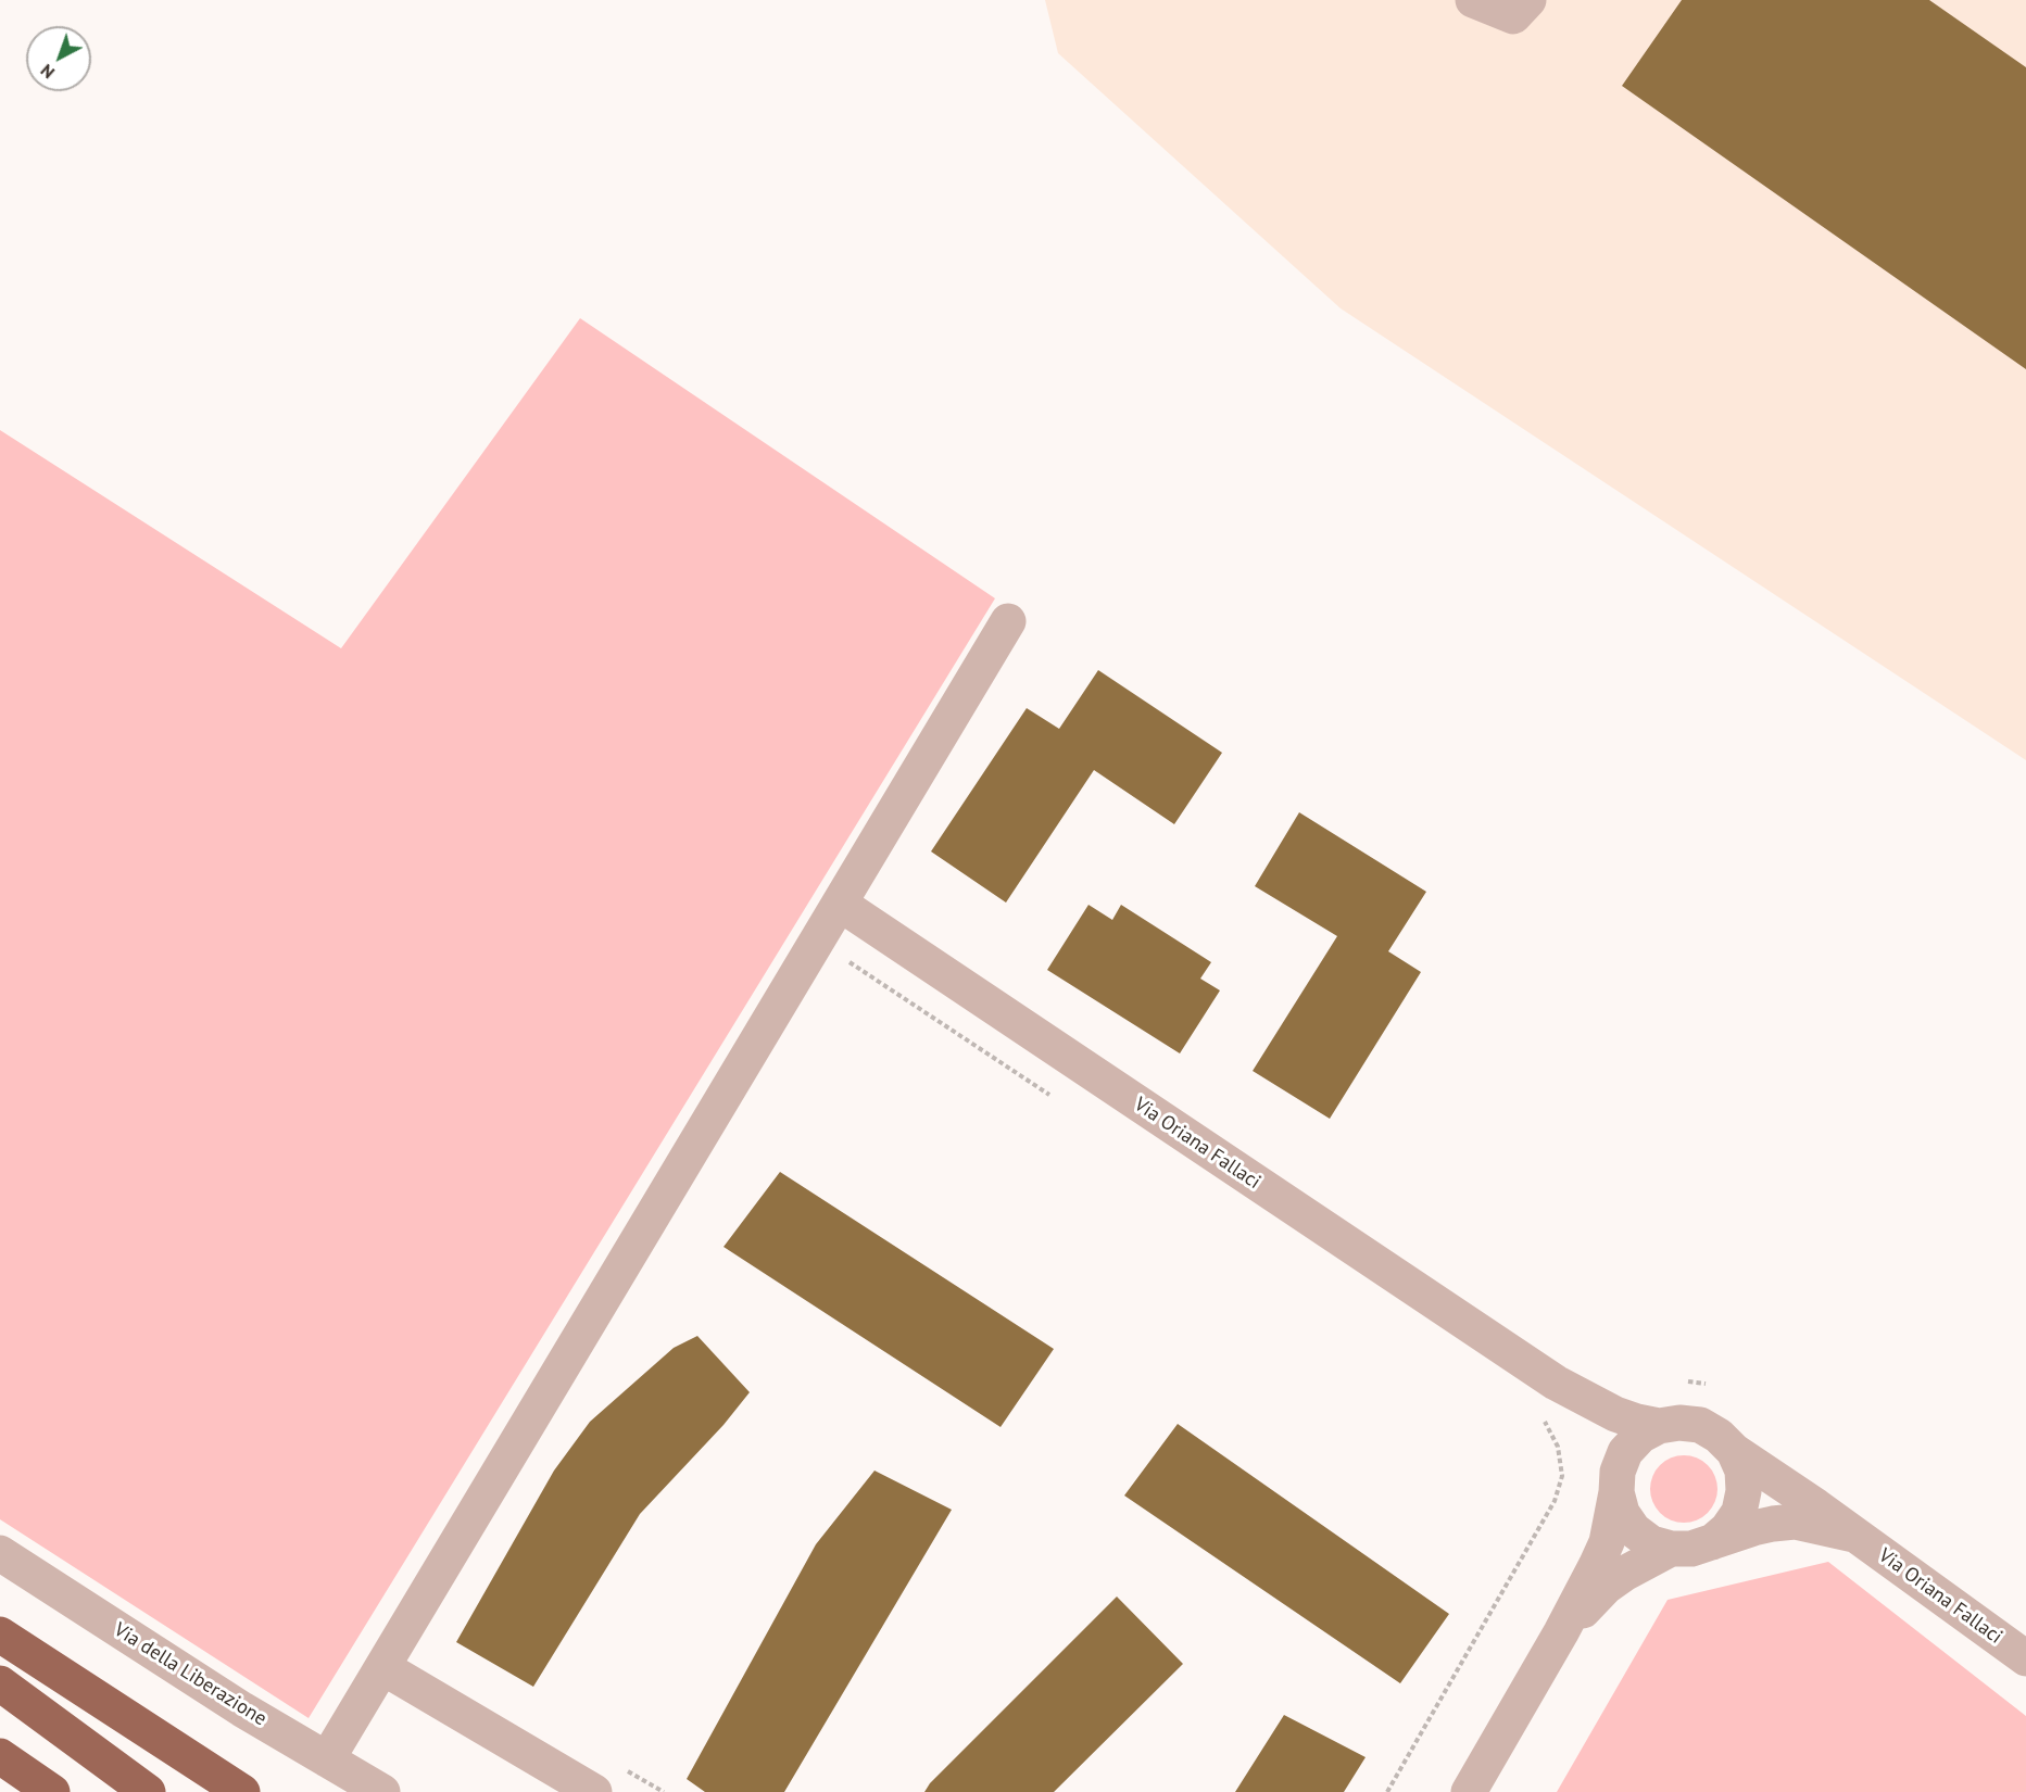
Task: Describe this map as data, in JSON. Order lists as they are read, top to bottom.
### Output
{
  "streets": {
    "street": ["Via Oriana Fallaci", "Via della Liberazione"]
  },
  "north": "bottom left"
}
